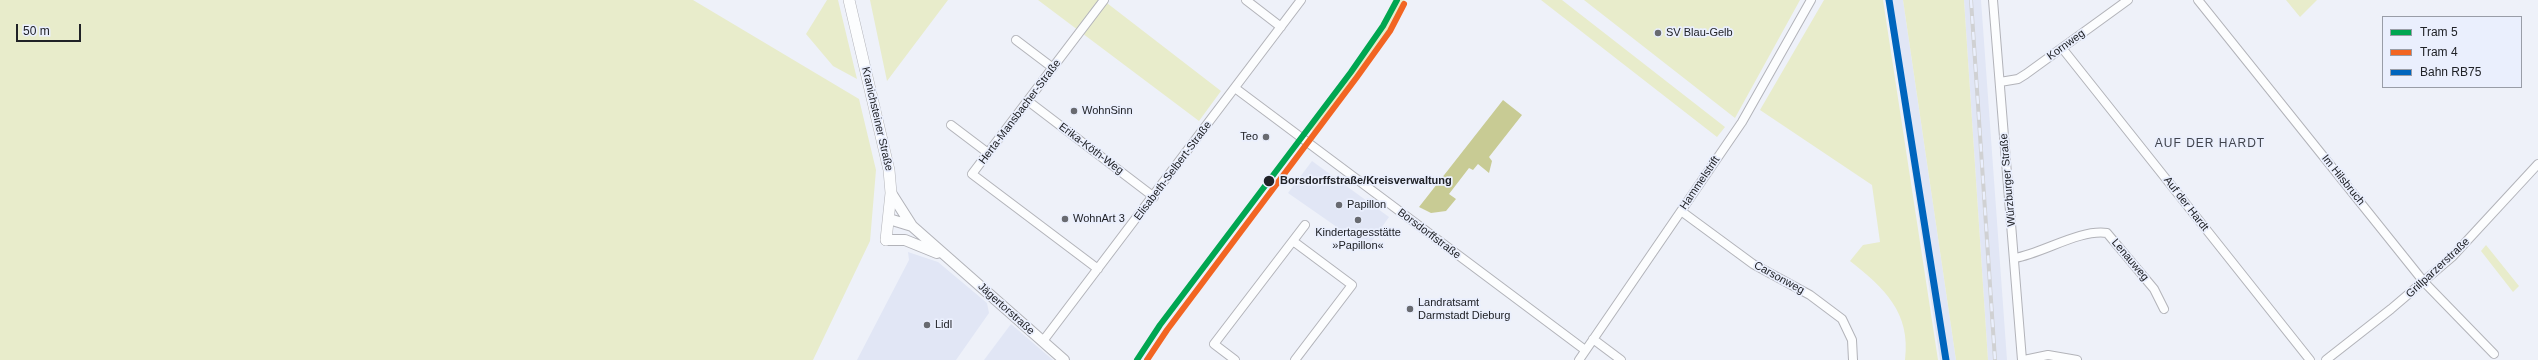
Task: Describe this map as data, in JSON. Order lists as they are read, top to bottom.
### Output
{
  "streets": {
    "main road": ["Kranichsteiner Straße"],
    "street": [
      "Kornweg",
      "Herta-Mansbacher-Straße",
      "Erika-Köth-Weg",
      "Elisabeth-Selbert-Straße",
      "Würzburger Straße",
      "Im Hilsbruch",
      "Hammelstrift",
      "Auf der Hardt",
      "Borsdorffstraße",
      "Lenauweg",
      "Grillparzerstraße",
      "Carsonweg",
      "Jägertorstraße"
    ]
  },
  "crossings": [
    ["Kornweg", "Würzburger Straße"],
    ["Kornweg", "Auf der Hardt"],
    ["Herta-Mansbacher-Straße", "Erika-Köth-Weg"],
    ["Herta-Mansbacher-Straße", "Elisabeth-Selbert-Straße"],
    ["Kranichsteiner Straße", "Jägertorstraße"],
    ["Erika-Köth-Weg", "Elisabeth-Selbert-Straße"],
    ["Elisabeth-Selbert-Straße", "Borsdorffstraße"],
    ["Elisabeth-Selbert-Straße", "Jägertorstraße"],
    ["Würzburger Straße", "Lenauweg"],
    ["Im Hilsbruch", "Grillparzerstraße"],
    ["Hammelstrift", "Borsdorffstraße"],
    ["Hammelstrift", "Carsonweg"]
  ],
  "districts": ["AUF DER HARDT"],
  "places": [
    "SV Blau-Gelb",
    "WohnSinn",
    "Teo",
    "Borsdorffstraße/Kreisverwaltung",
    "Papillon",
    "WohnArt 3",
    "Kindertagesstätte »Papillon«",
    "Landratsamt Darmstadt Dieburg",
    "Lidl"
  ],
  "lines": ["tram line 5", "rail line RB75", "tram line 4"],
  "legend": ["Tram 5", "Tram 4", "Bahn RB75"],
  "scale_bar": "50 m"
}
